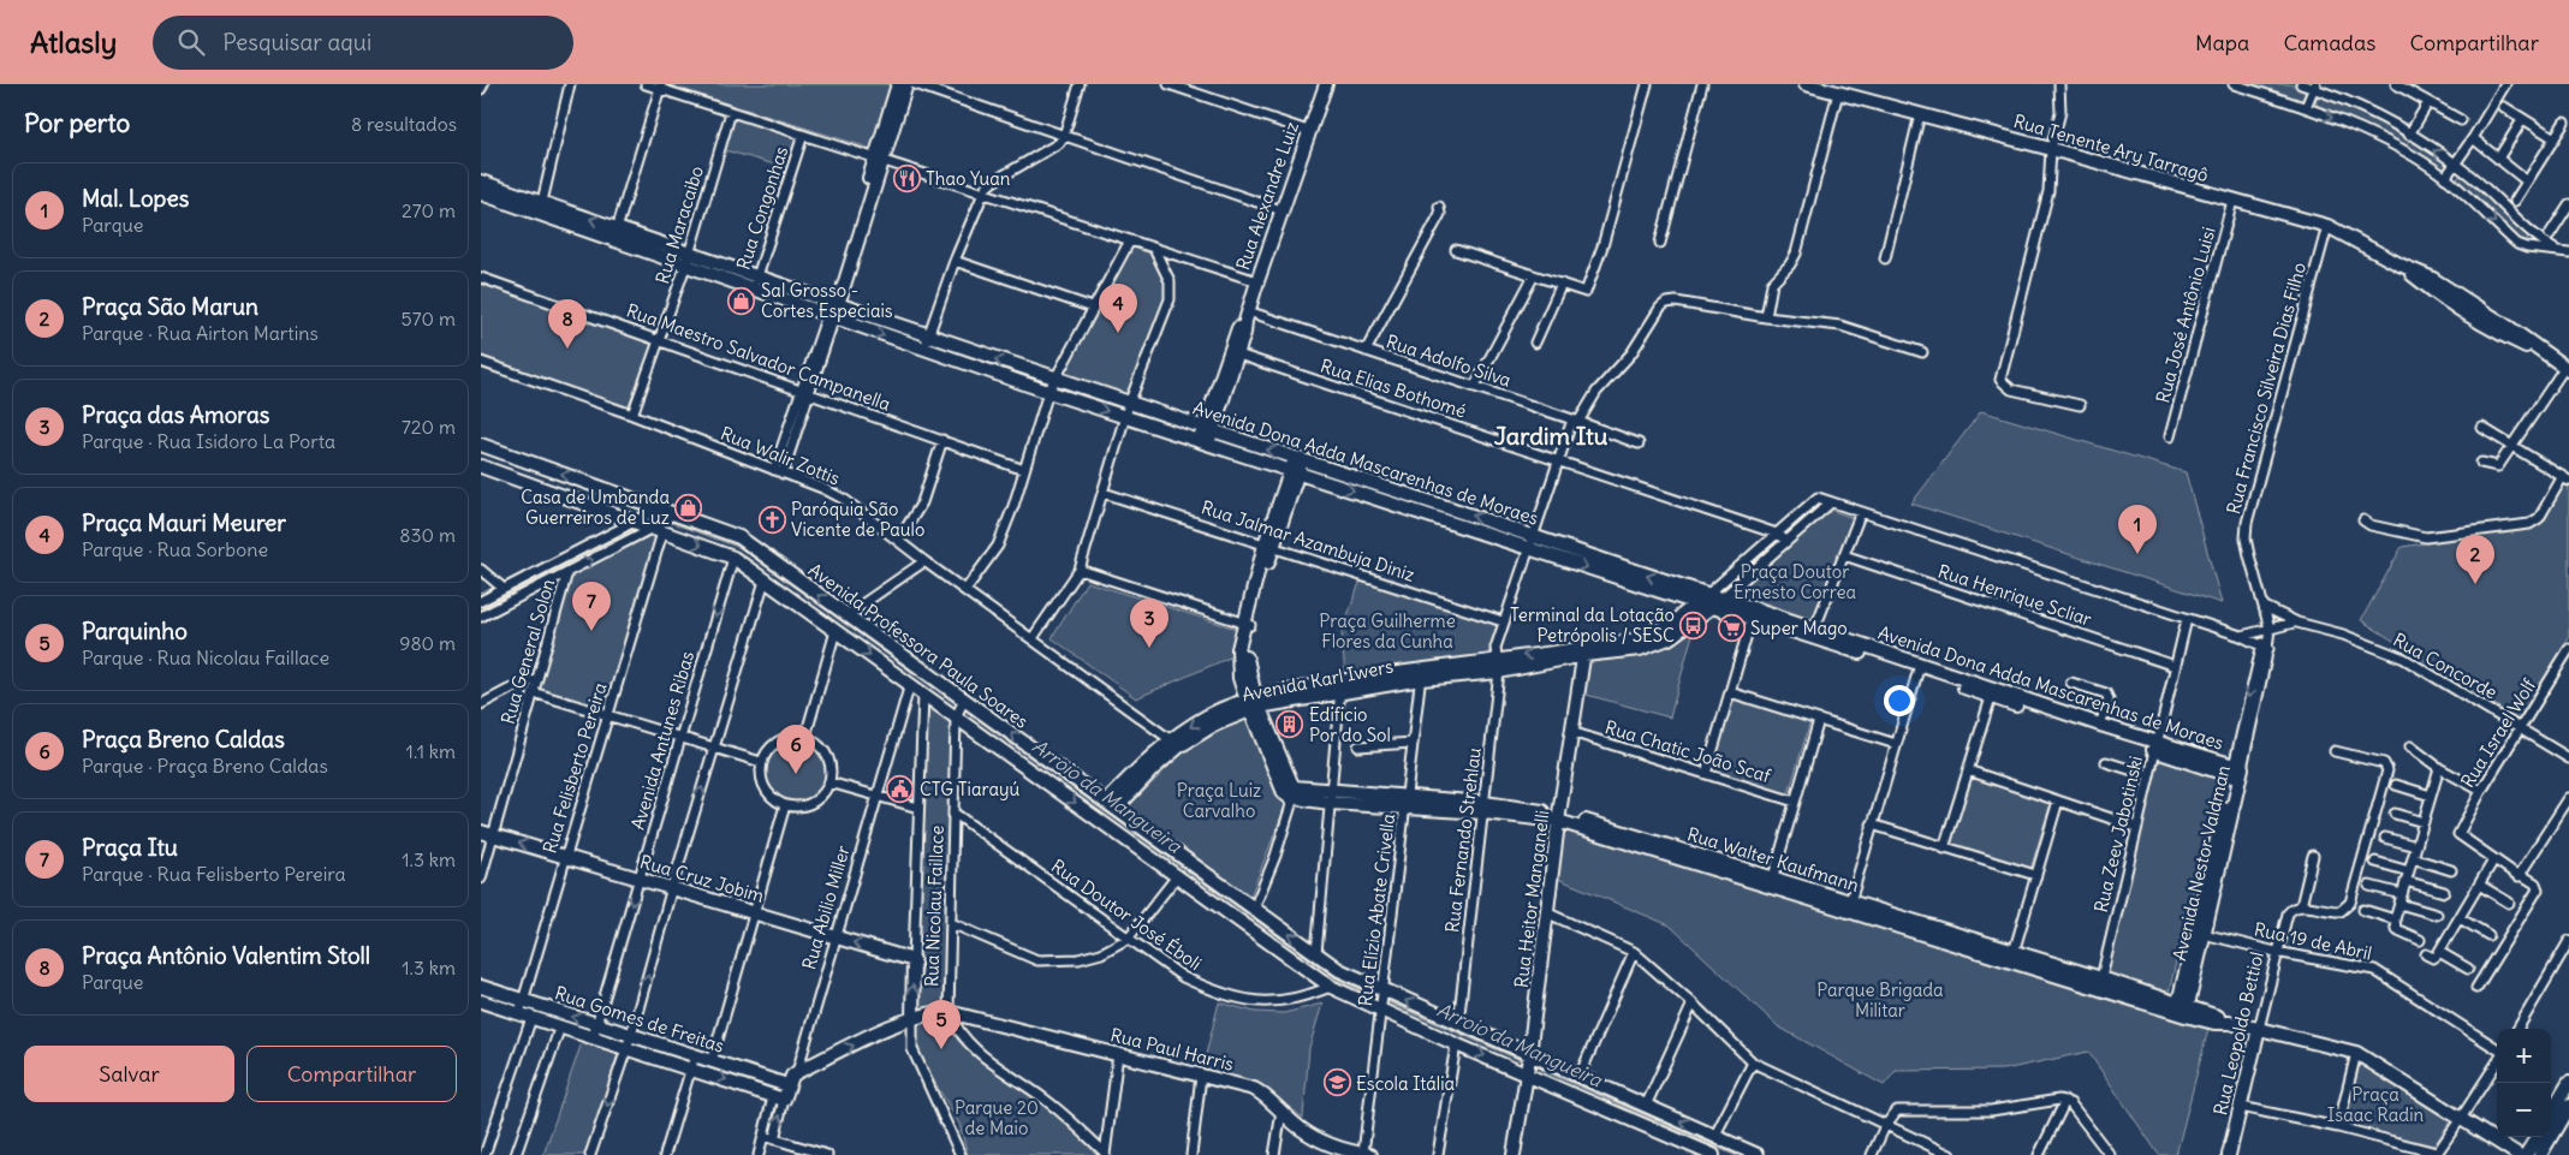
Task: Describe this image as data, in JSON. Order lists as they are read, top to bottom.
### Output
{
  "streets": {
    "street": [
      "Rua Tenente Ary Tarragô",
      "Rua Alexandre Luiz",
      "Rua Congonhas",
      "Rua Maracaibo",
      "Rua José Antônio Luisi",
      "Rua Maestro Salvador Campanella",
      "Rua Adolfo Silva",
      "Rua Elias Bothomé",
      "Rua Francisco Silveira Dias Filho",
      "Rua Walir Zottis",
      "Avenida Dona Adda Mascarenhas de Moraes",
      "Rua Jalmar Azambuja Diniz",
      "Rua Henrique Scliar",
      "Avenida Professora Paula Soares",
      "Rua General Solon",
      "Rua Concorde",
      "Avenida Karl Iwers",
      "Rua Israel Wolf",
      "Avenida Antunes Ribas",
      "Rua Chatic João Scaf",
      "Rua Felisberto Pereira",
      "Rua Zeev Jabotinski",
      "Rua Fernando Strehlau",
      "Rua Walter Kaufmann",
      "Avenida Nestor Valdman",
      "Rua Cruz Jobim",
      "Rua Heitor Manganelli",
      "Rua Nicolau Faillace",
      "Rua Abilio Miller",
      "Rua Elízio Abate Crivella",
      "Rua Doutor José Éboli",
      "Rua 19 de Abril",
      "Rua Gomes de Freitas",
      "Rua Leopoldo Bettiol",
      "Rua Paul Harris"
    ]
  },
  "crossings": [
    ["Rua Tenente Ary Tarragô", "Rua José Antônio Luisi"],
    ["Rua Tenente Ary Tarragô", "Rua Francisco Silveira Dias Filho"],
    ["Rua Alexandre Luiz", "Rua Adolfo Silva"],
    ["Rua Alexandre Luiz", "Rua Elias Bothomé"],
    ["Rua Alexandre Luiz", "Avenida Dona Adda Mascarenhas de Moraes"],
    ["Rua Congonhas", "Avenida Dona Adda Mascarenhas de Moraes"],
    ["Rua Maracaibo", "Rua Maestro Salvador Campanella"],
    ["Rua Maracaibo", "Rua Walir Zottis"],
    ["Rua Maracaibo", "Avenida Dona Adda Mascarenhas de Moraes"],
    ["Rua Elias Bothomé", "Avenida Karl Iwers"],
    ["Rua Francisco Silveira Dias Filho", "Rua Concorde"],
    ["Rua Francisco Silveira Dias Filho", "Avenida Nestor Valdman"],
    ["Rua Walir Zottis", "Avenida Karl Iwers"],
    ["Avenida Dona Adda Mascarenhas de Moraes", "Avenida Karl Iwers"],
    ["Avenida Dona Adda Mascarenhas de Moraes", "Rua Zeev Jabotinski"],
    ["Avenida Dona Adda Mascarenhas de Moraes", "Avenida Nestor Valdman"],
    ["Rua Henrique Scliar", "Rua Zeev Jabotinski"],
    ["Avenida Professora Paula Soares", "Avenida Karl Iwers"],
    ["Avenida Professora Paula Soares", "Avenida Antunes Ribas"],
    ["Avenida Professora Paula Soares", "Rua Felisberto Pereira"],
    ["Avenida Professora Paula Soares", "Rua Fernando Strehlau"],
    ["Avenida Professora Paula Soares", "Rua Heitor Manganelli"],
    ["Avenida Professora Paula Soares", "Rua Nicolau Faillace"],
    ["Avenida Professora Paula Soares", "Rua Abilio Miller"],
    ["Avenida Professora Paula Soares", "Rua Elízio Abate Crivella"],
    ["Avenida Professora Paula Soares", "Rua Doutor José Éboli"],
    ["Rua General Solon", "Rua Cruz Jobim"],
    ["Rua Concorde", "Rua Israel Wolf"],
    ["Rua Concorde", "Avenida Nestor Valdman"],
    ["Avenida Karl Iwers", "Rua Fernando Strehlau"],
    ["Avenida Karl Iwers", "Rua Heitor Manganelli"],
    ["Avenida Karl Iwers", "Rua Elízio Abate Crivella"],
    ["Avenida Antunes Ribas", "Rua Cruz Jobim"],
    ["Avenida Antunes Ribas", "Rua Gomes de Freitas"],
    ["Rua Chatic João Scaf", "Rua Heitor Manganelli"],
    ["Rua Felisberto Pereira", "Rua Cruz Jobim"],
    ["Rua Felisberto Pereira", "Rua Gomes de Freitas"],
    ["Rua Zeev Jabotinski", "Rua Walter Kaufmann"],
    ["Rua Fernando Strehlau", "Rua Walter Kaufmann"],
    ["Rua Walter Kaufmann", "Avenida Nestor Valdman"],
    ["Rua Walter Kaufmann", "Rua Heitor Manganelli"],
    ["Rua Walter Kaufmann", "Rua Elízio Abate Crivella"],
    ["Rua Walter Kaufmann", "Rua Leopoldo Bettiol"],
    ["Avenida Nestor Valdman", "Rua 19 de Abril"],
    ["Rua Cruz Jobim", "Rua Abilio Miller"],
    ["Rua Nicolau Faillace", "Rua Doutor José Éboli"],
    ["Rua Nicolau Faillace", "Rua Paul Harris"],
    ["Rua Abilio Miller", "Rua Gomes de Freitas"],
    ["Rua Elízio Abate Crivella", "Rua Paul Harris"],
    ["Rua 19 de Abril", "Rua Leopoldo Bettiol"]
  ],
  "districts": ["Jardim Itu"],
  "water": ["Arroio da Mangueira"],
  "parks": [
    "Praça Doutor Ernesto Correa",
    "Praça Guilherme Flores da Cunha",
    "Praça Luiz Carvalho",
    "Parque Brigada Militar",
    "Praça Isaac Radin",
    "Parque 20 de Maio"
  ],
  "places": {
    "restaurant": ["Thao Yuan"],
    "shop": ["Sal Grosso - Cortes Especiais", "Casa de Umbanda Guerreiros de Luz"],
    "church": ["Paróquia São Vicente de Paulo"],
    "bus stop": ["Terminal da Lotação Petrópolis / SESC"],
    "supermarket": ["Super Mago"],
    "building": ["Edificio Por do Sol"],
    "public building": ["CTG Tiarayú"],
    "school or university": ["Escola Itália"]
  },
  "page": {
    "header": "Atlasly",
    "search": "Pesquisar aqui",
    "nav": ["Mapa", "Camadas", "Compartilhar"],
    "heading": ["Por perto", "8 resultados"],
    "list": [
      {
        "mark": "1",
        "name": "Mal. Lopes",
        "note": "Parque",
        "value": "270 m"
      },
      {
        "mark": "2",
        "name": "Praça São Marun",
        "note": "Parque · Rua Airton Martins",
        "value": "570 m"
      },
      {
        "mark": "3",
        "name": "Praça das Amoras",
        "note": "Parque · Rua Isidoro La Porta",
        "value": "720 m"
      },
      {
        "mark": "4",
        "name": "Praça Mauri Meurer",
        "note": "Parque · Rua Sorbone",
        "value": "830 m"
      },
      {
        "mark": "5",
        "name": "Parquinho",
        "note": "Parque · Rua Nicolau Faillace",
        "value": "980 m"
      },
      {
        "mark": "6",
        "name": "Praça Breno Caldas",
        "note": "Parque · Praça Breno Caldas",
        "value": "1.1 km"
      },
      {
        "mark": "7",
        "name": "Praça Itu",
        "note": "Parque · Rua Felisberto Pereira",
        "value": "1.3 km"
      },
      {
        "mark": "8",
        "name": "Praça Antônio Valentim Stoll",
        "note": "Parque",
        "value": "1.3 km"
      }
    ],
    "pins": [
      "4",
      "8",
      "1",
      "2",
      "7",
      "3",
      "6",
      "5"
    ],
    "buttons": ["Salvar", "Compartilhar"],
    "map_buttons": ["+", "−"]
  }
}
